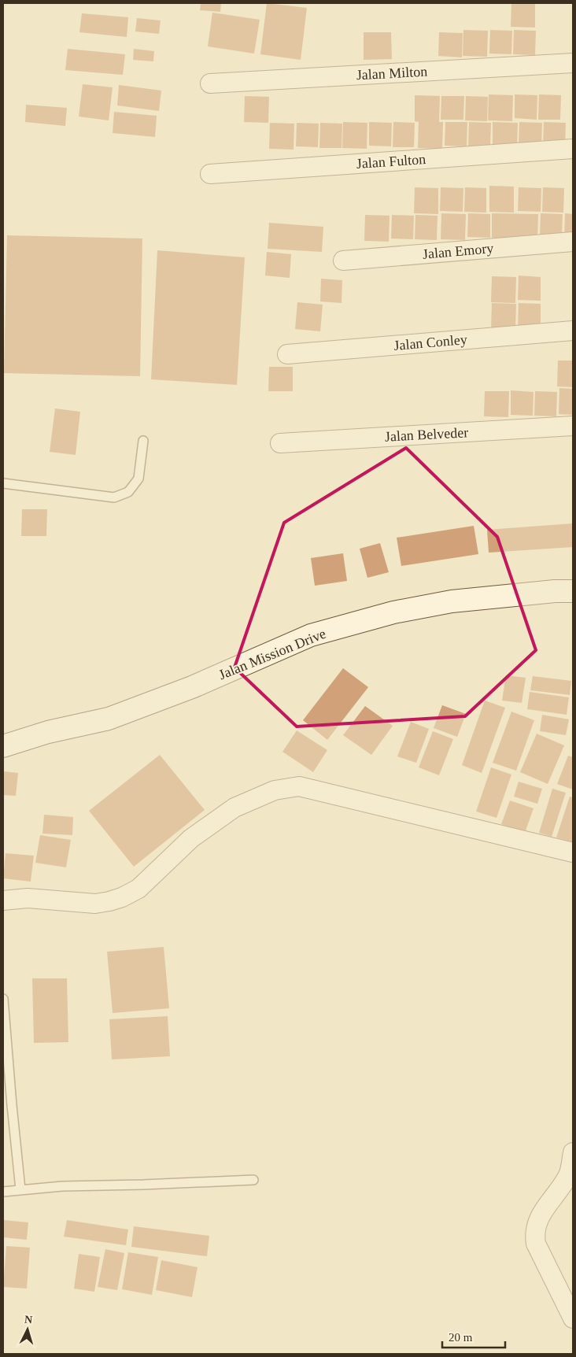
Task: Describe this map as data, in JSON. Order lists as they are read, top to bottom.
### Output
{
  "streets": {
    "street": [
      "Jalan Milton",
      "Jalan Fulton",
      "Jalan Emory",
      "Jalan Conley",
      "Jalan Belveder",
      "Jalan Mission Drive"
    ]
  },
  "scale_bar": "20 m",
  "north": "top"
}
